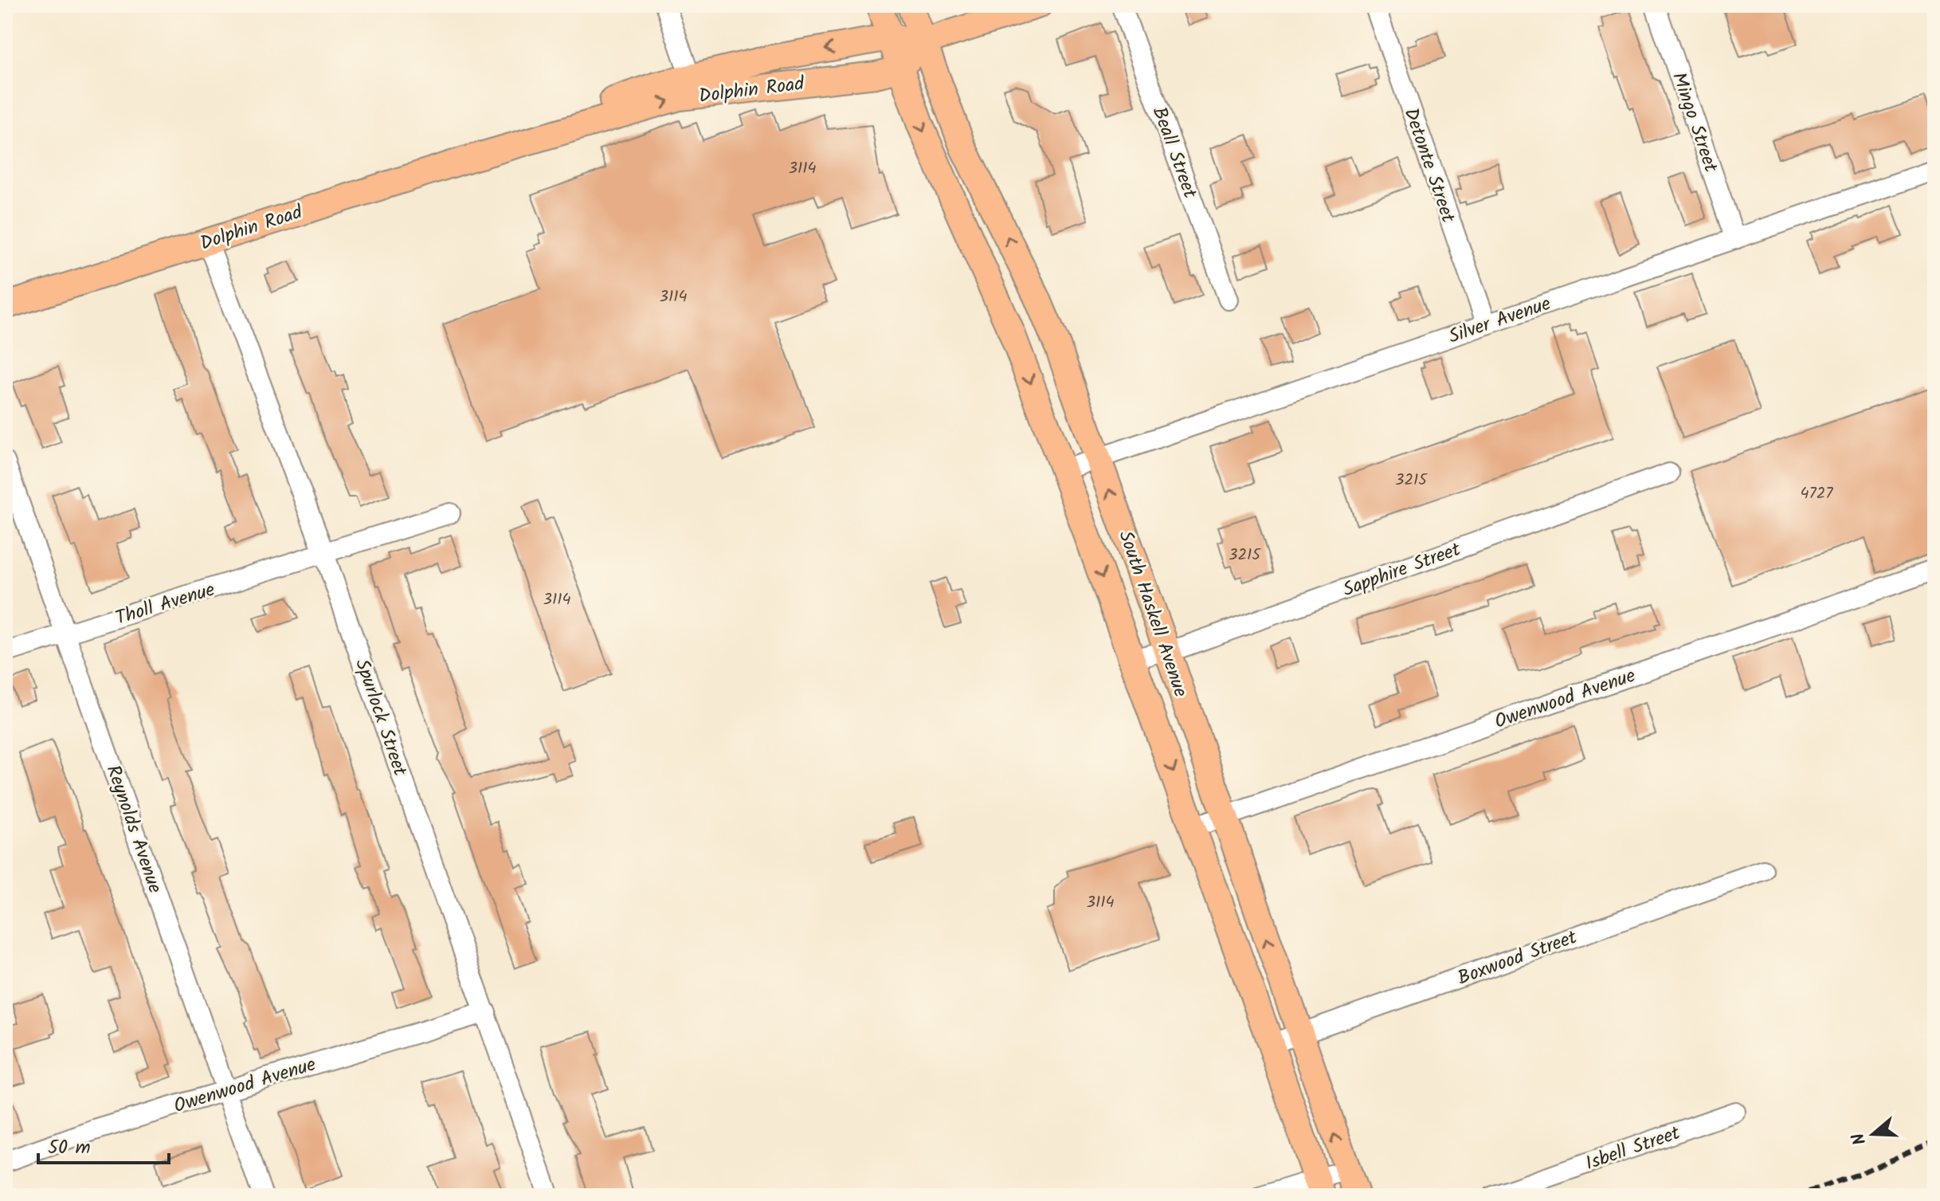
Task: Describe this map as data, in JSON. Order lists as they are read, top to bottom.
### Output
{
  "streets": {
    "main road": ["Dolphin Road", "South Haskell Avenue"],
    "street": [
      "Mingo Street",
      "Beall Street",
      "Detonte Street",
      "Silver Avenue",
      "Sapphire Street",
      "Tholl Avenue",
      "Owenwood Avenue",
      "Spurlock Street",
      "Reynolds Avenue",
      "Boxwood Street",
      "Isbell Street"
    ]
  },
  "crossings": [
    ["Dolphin Road", "South Haskell Avenue"],
    ["Dolphin Road", "Spurlock Street"],
    ["Mingo Street", "Silver Avenue"],
    ["Detonte Street", "Silver Avenue"],
    ["Silver Avenue", "South Haskell Avenue"],
    ["Sapphire Street", "South Haskell Avenue"],
    ["Tholl Avenue", "Spurlock Street"],
    ["Tholl Avenue", "Reynolds Avenue"],
    ["South Haskell Avenue", "Owenwood Avenue"],
    ["South Haskell Avenue", "Boxwood Street"],
    ["Owenwood Avenue", "Spurlock Street"],
    ["Owenwood Avenue", "Reynolds Avenue"]
  ],
  "house_numbers": [
    "3114",
    "3114",
    "3215",
    "4727",
    "3215",
    "3114",
    "3114"
  ],
  "scale_bar": "50 m",
  "north": "left"
}
